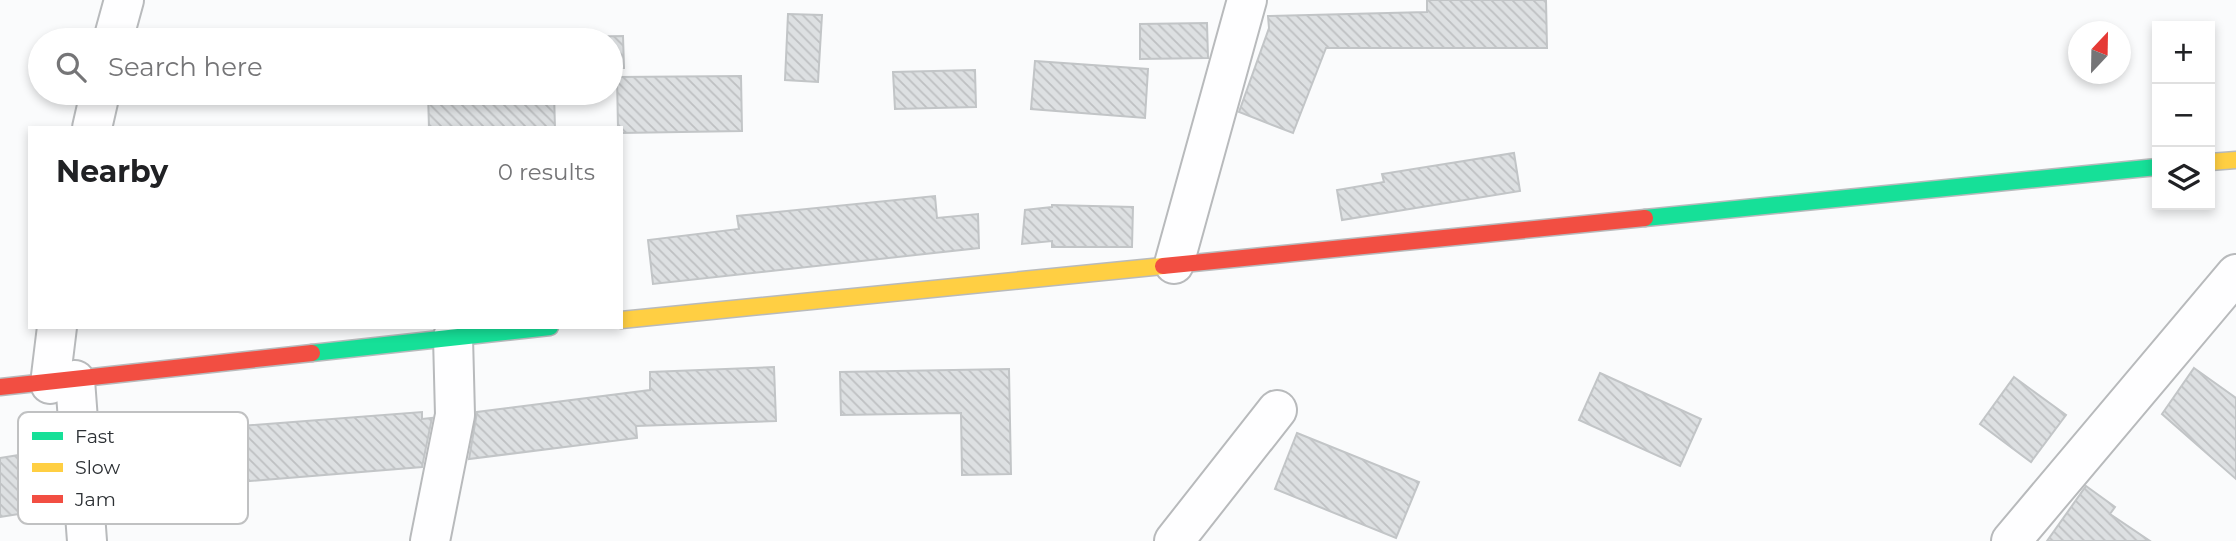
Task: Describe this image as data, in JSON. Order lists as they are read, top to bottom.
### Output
{
  "legend": ["Fast", "Slow", "Jam"],
  "north": "top",
  "page": {
    "map_buttons": ["+", "−"],
    "search": "Search here",
    "heading": ["Nearby", "0 results"]
  }
}
